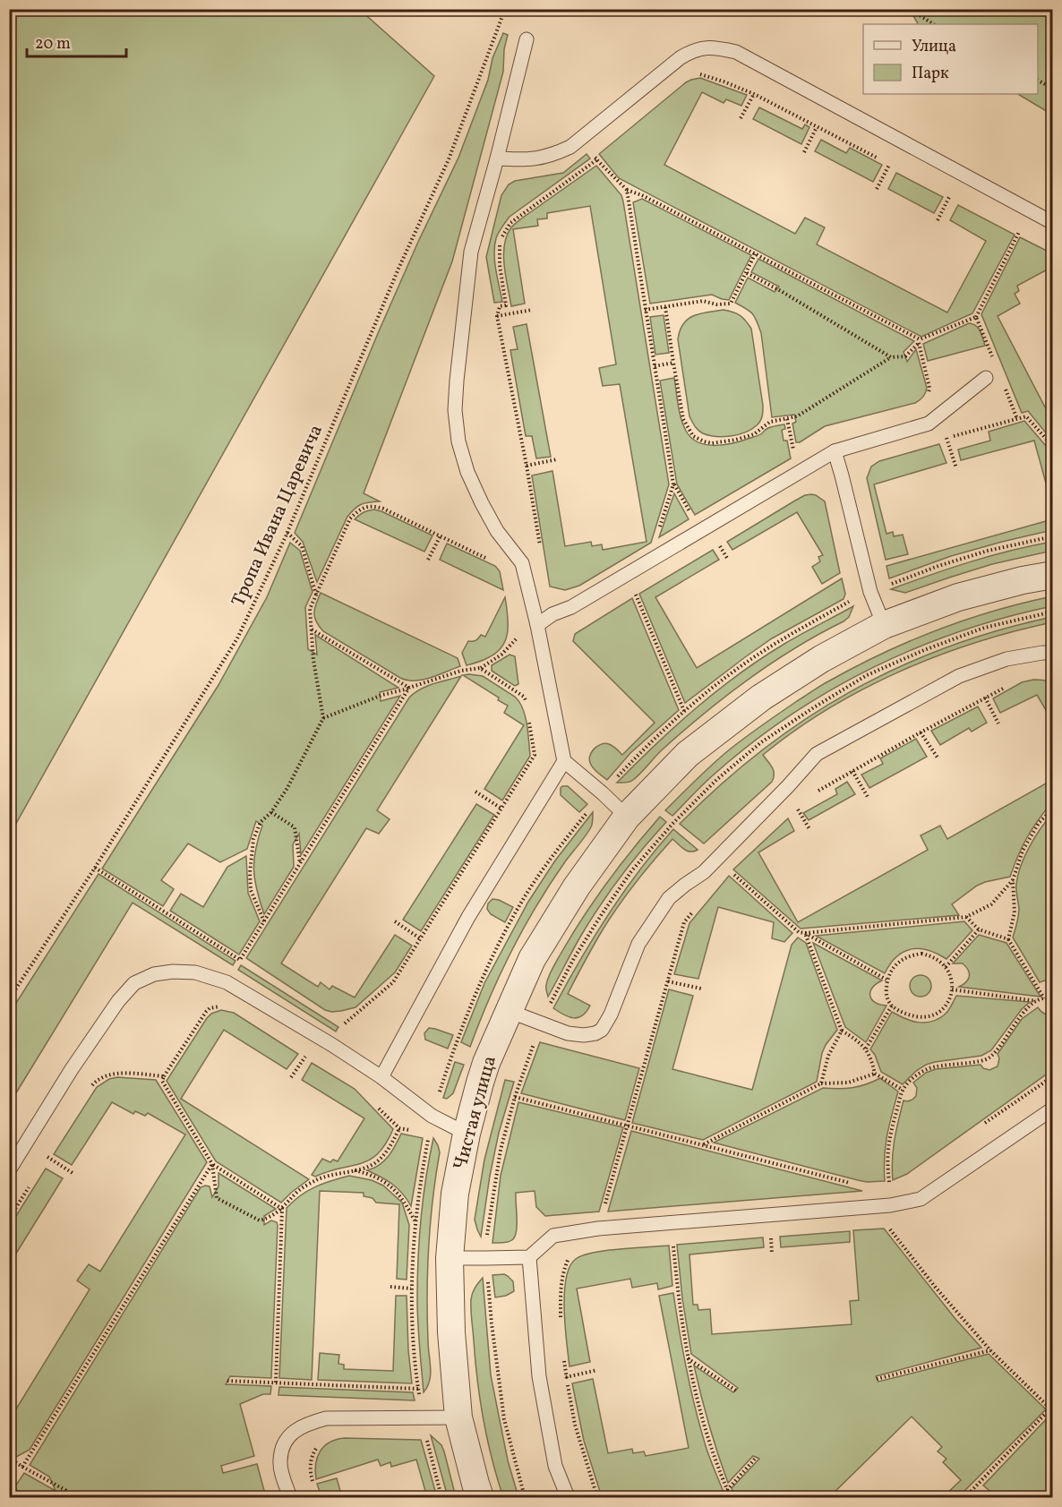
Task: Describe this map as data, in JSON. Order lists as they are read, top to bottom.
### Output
{
  "streets": {
    "street": ["Чистая улица"],
    "path": ["Тропа Ивана Царевича"]
  },
  "legend": ["Улица", "Парк"],
  "scale_bar": "20 m"
}
